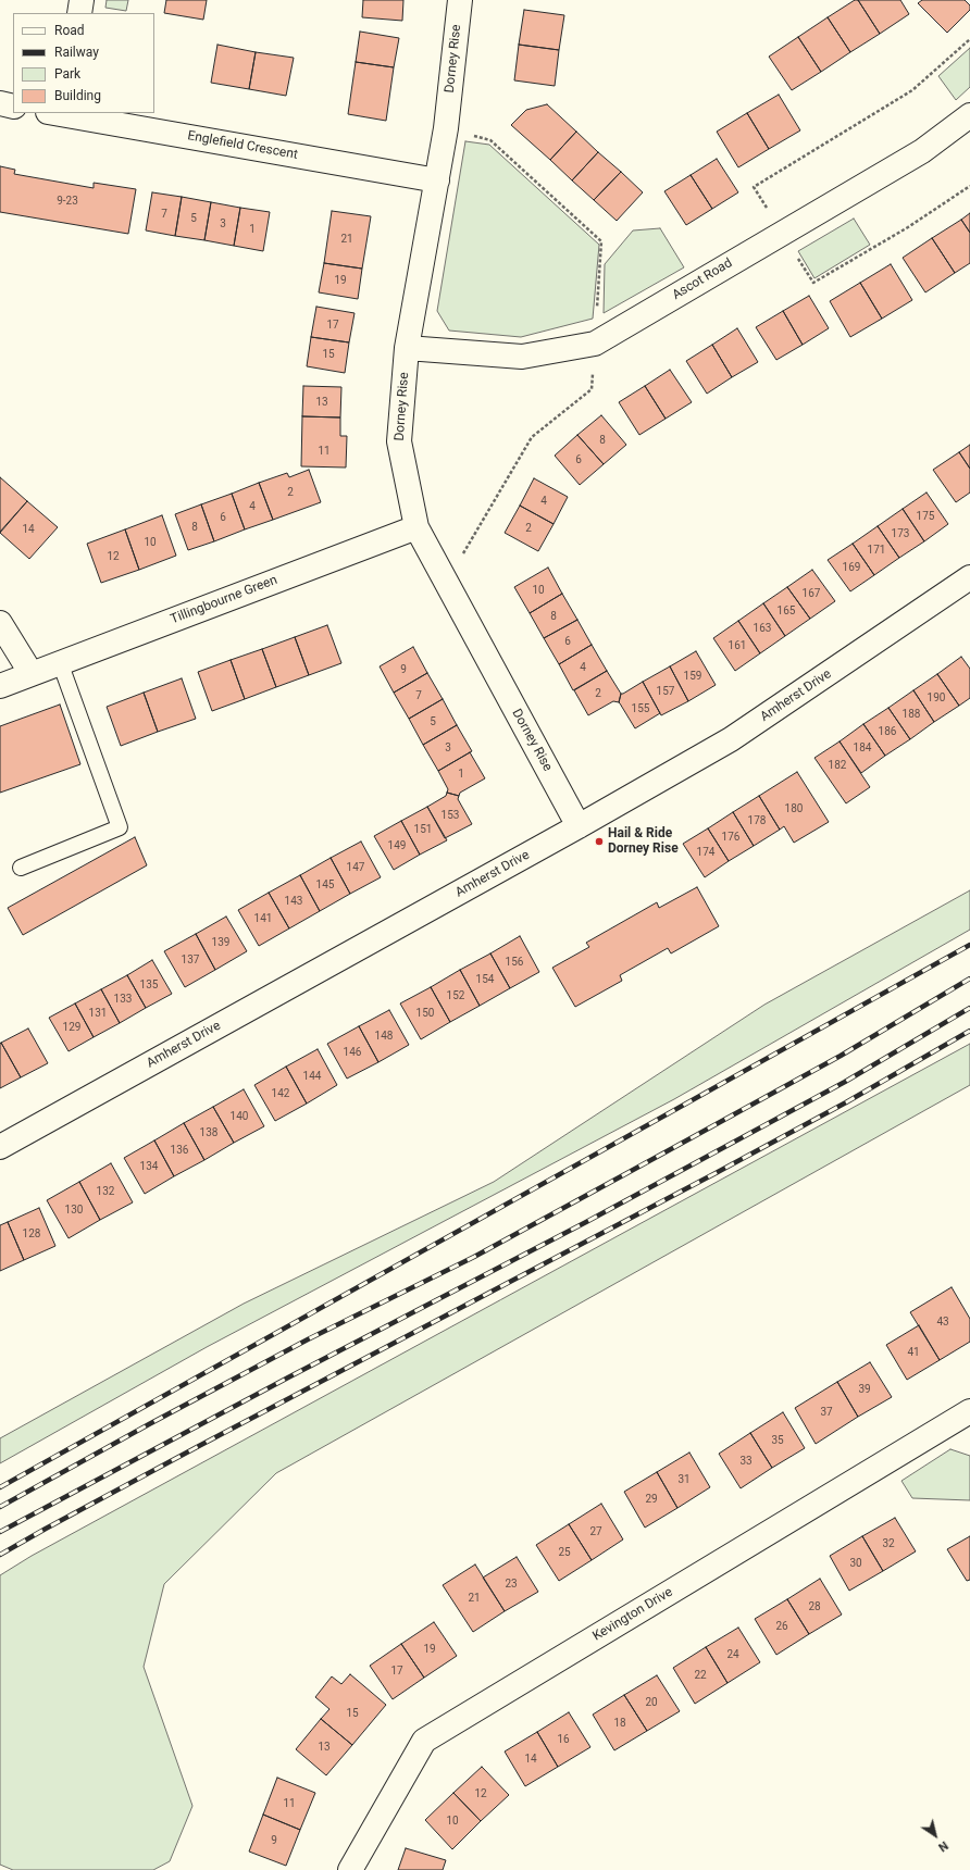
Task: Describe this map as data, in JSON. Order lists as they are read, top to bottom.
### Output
{
  "streets": {
    "street": [
      "Dorney Rise",
      "Englefield Crescent",
      "Ascot Road",
      "Tillingbourne Green",
      "Amherst Drive",
      "Kevington Drive"
    ]
  },
  "crossings": [
    ["Dorney Rise", "Englefield Crescent"],
    ["Dorney Rise", "Ascot Road"],
    ["Dorney Rise", "Tillingbourne Green"],
    ["Dorney Rise", "Amherst Drive"]
  ],
  "places": ["Hail & Ride Dorney Rise"],
  "house_numbers": [
    "9-23",
    "7",
    "5",
    "3",
    "1",
    "21",
    "19",
    "17",
    "15",
    "13",
    "8",
    "11",
    "6",
    "2",
    "4",
    "4",
    "175",
    "6",
    "8",
    "2",
    "14",
    "173",
    "10",
    "171",
    "12",
    "169",
    "10",
    "167",
    "165",
    "8",
    "163",
    "6",
    "161",
    "4",
    "9",
    "159",
    "157",
    "2",
    "7",
    "190",
    "155",
    "188",
    "5",
    "186",
    "3",
    "184",
    "182",
    "1",
    "180",
    "153",
    "178",
    "151",
    "176",
    "149",
    "174",
    "147",
    "145",
    "143",
    "141",
    "139",
    "137",
    "156",
    "154",
    "135",
    "152",
    "133",
    "131",
    "150",
    "129",
    "148",
    "146",
    "144",
    "142",
    "140",
    "138",
    "136",
    "134",
    "132",
    "130",
    "128",
    "43",
    "41",
    "39",
    "37",
    "35",
    "33",
    "31",
    "29",
    "27",
    "32",
    "25",
    "30",
    "23",
    "21",
    "28",
    "26",
    "19",
    "24",
    "17",
    "22",
    "20",
    "15",
    "18",
    "16",
    "13",
    "14",
    "12",
    "11",
    "10",
    "9"
  ],
  "legend": [
    "Road",
    "Railway",
    "Park",
    "Building"
  ],
  "north": "bottom right"
}
